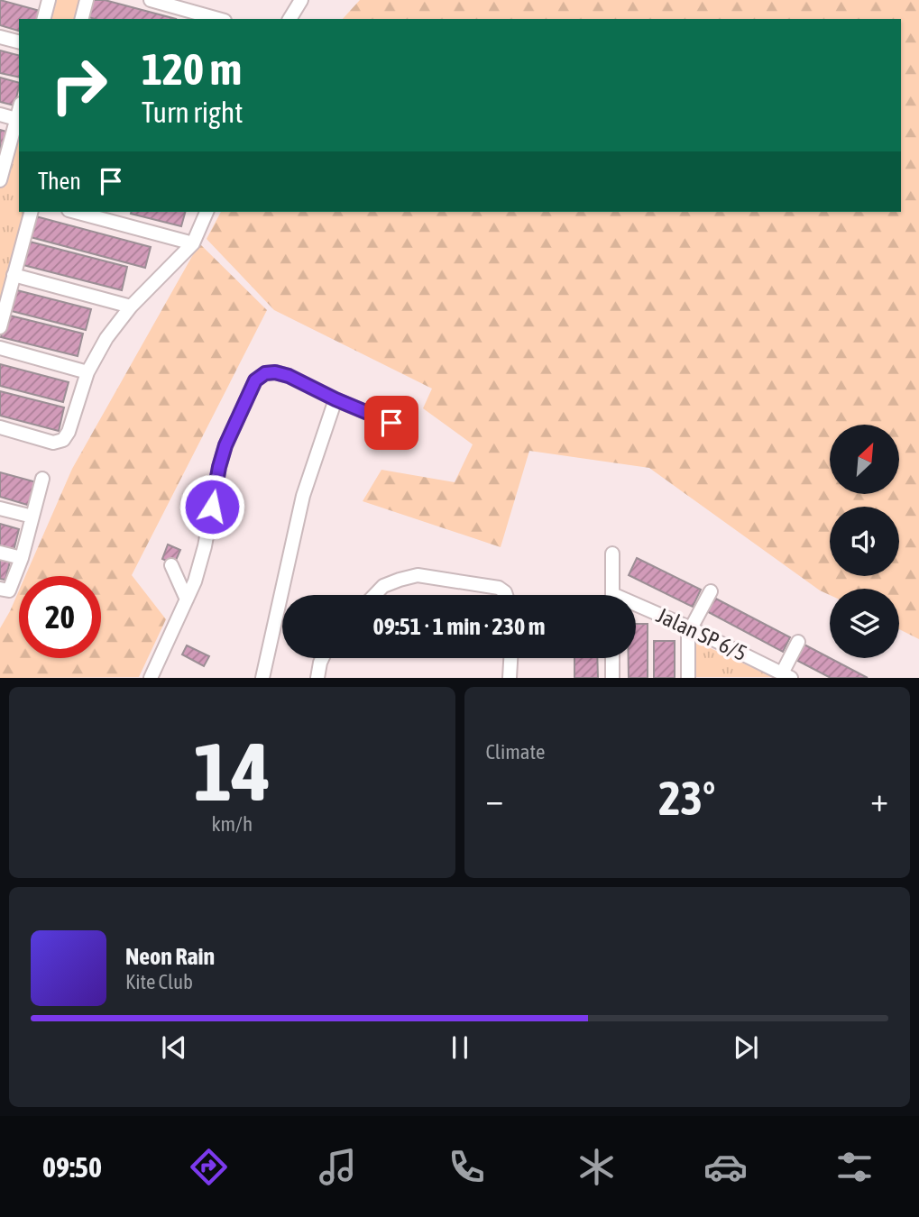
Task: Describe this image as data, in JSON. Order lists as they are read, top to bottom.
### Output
{
  "streets": {
    "street": ["Jalan SP 6/5"]
  },
  "north": "top right",
  "page": {
    "turn": ["120 m", "Turn right"],
    "then": "Then",
    "limit": "20",
    "trip": "09:51 · 1 min · 230 m",
    "tile": [
      ["14", "km/h"],
      "Climate"
    ],
    "heat": ["−", "23°", "+"],
    "song": ["Neon Rain", "Kite Club"],
    "tabs": "09:50"
  }
}
